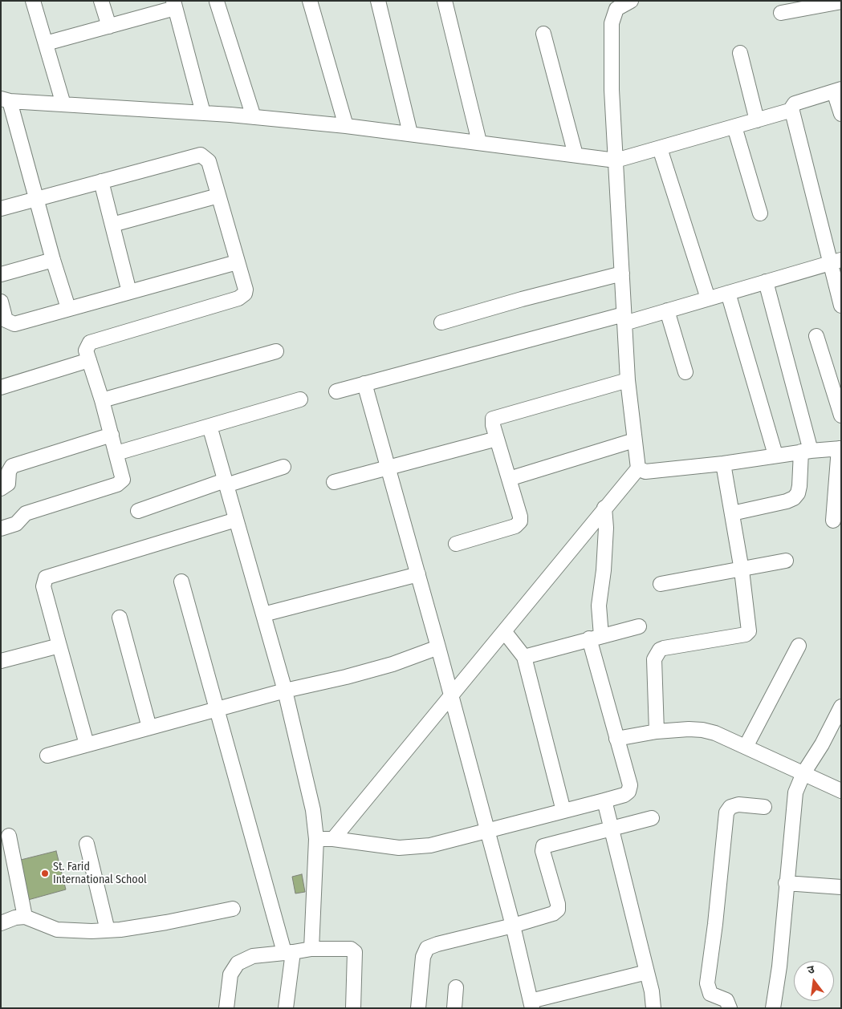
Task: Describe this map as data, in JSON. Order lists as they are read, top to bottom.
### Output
{
  "places": ["St. Farid International School"],
  "north": "top"
}
